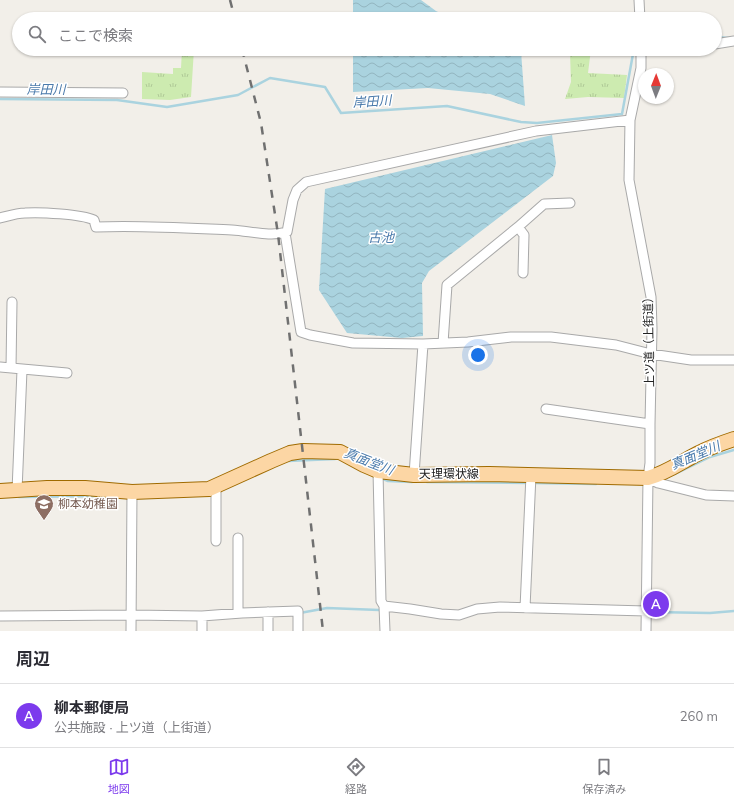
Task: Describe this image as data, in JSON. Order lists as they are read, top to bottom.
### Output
{
  "streets": {
    "main road": ["天理環状線"],
    "street": ["上ツ道（上街道）"]
  },
  "crossings": [
    ["上ツ道（上街道）", "天理環状線"]
  ],
  "water": ["岸田川", "古池", "真面堂川"],
  "places": {
    "school or university": ["柳本幼稚園"]
  },
  "north": "top",
  "page": {
    "search": "ここで検索",
    "pins": "A",
    "heading": "周辺",
    "list": [
      {
        "mark": "A",
        "name": "柳本郵便局",
        "note": "公共施設 · 上ツ道（上街道）",
        "value": "260 m"
      }
    ],
    "nav": ["地図", "経路", "保存済み"]
  }
}
